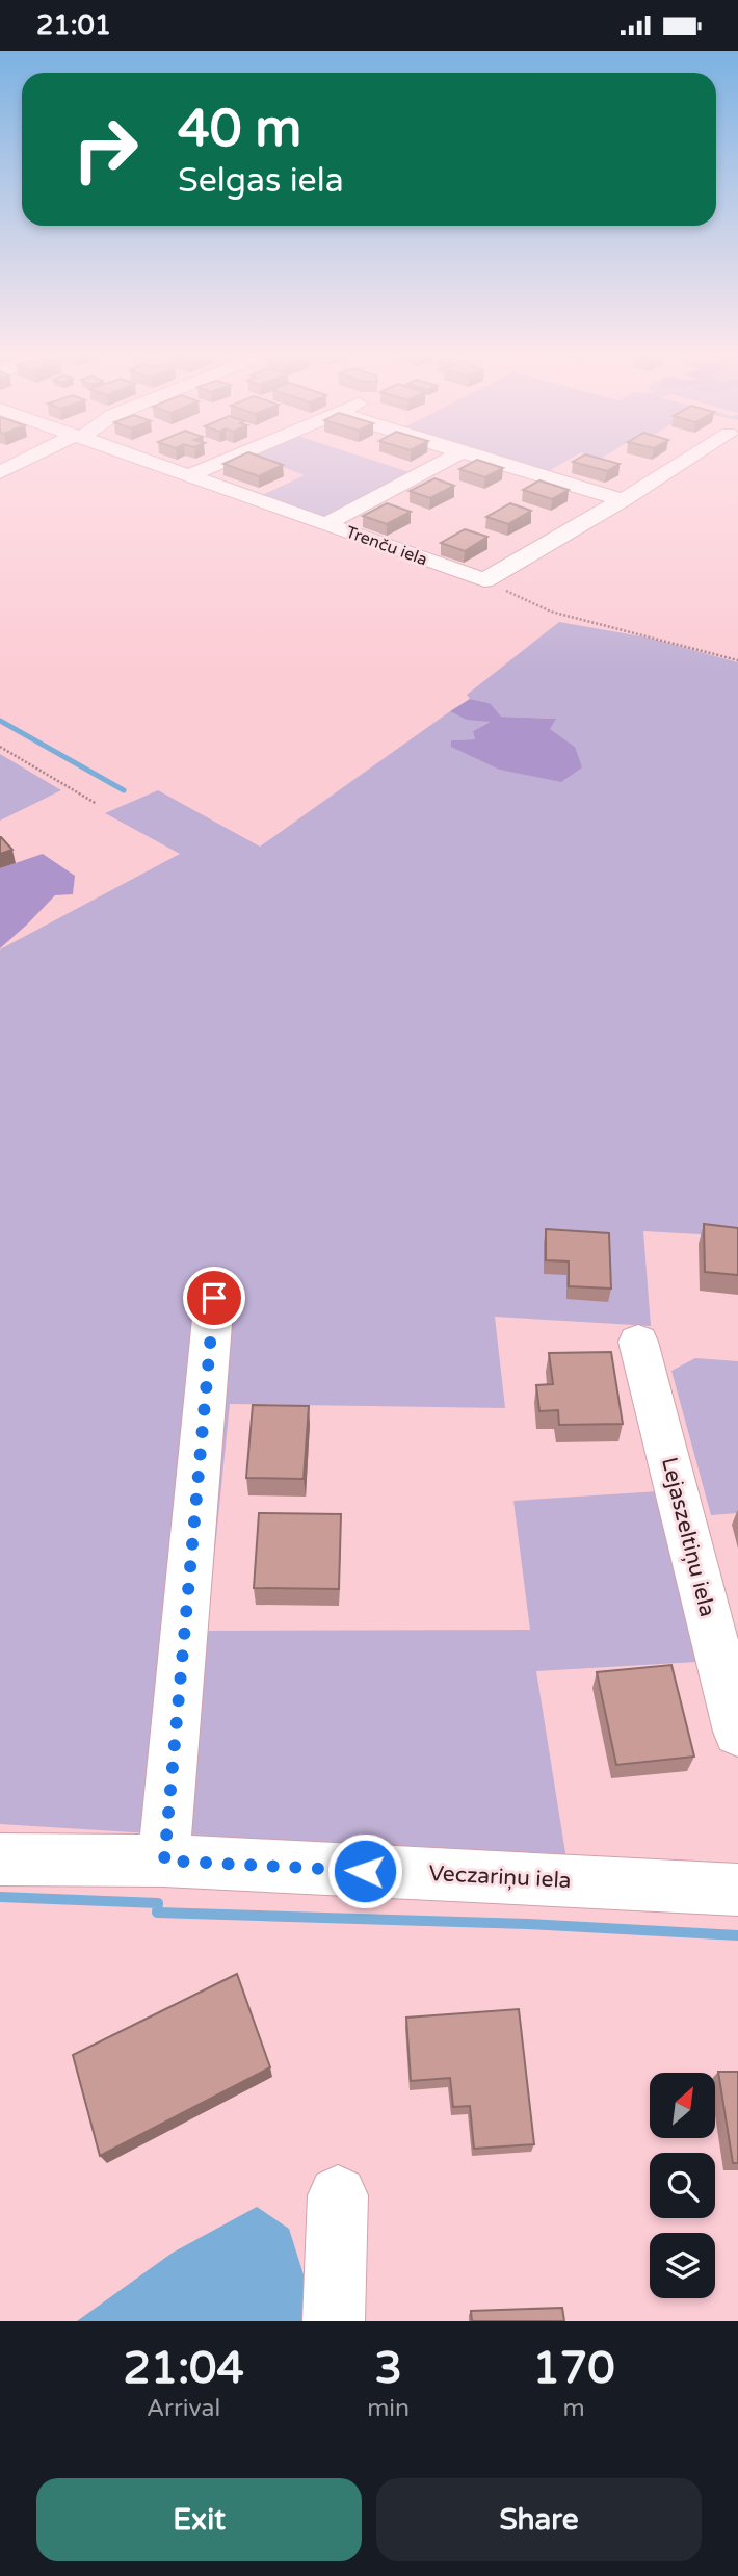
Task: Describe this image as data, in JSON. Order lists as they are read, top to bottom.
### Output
{
  "streets": {
    "street": ["Trenču iela", "Lejaszeltiņu iela", "Veczariņu iela"]
  },
  "north": "top right",
  "page": {
    "status": "21:01",
    "turn": ["40 m", "Selgas iela"],
    "eta": [
      "21:04",
      "Arrival",
      "3",
      "min",
      "170",
      "m"
    ],
    "buttons": ["Exit", "Share"]
  }
}
